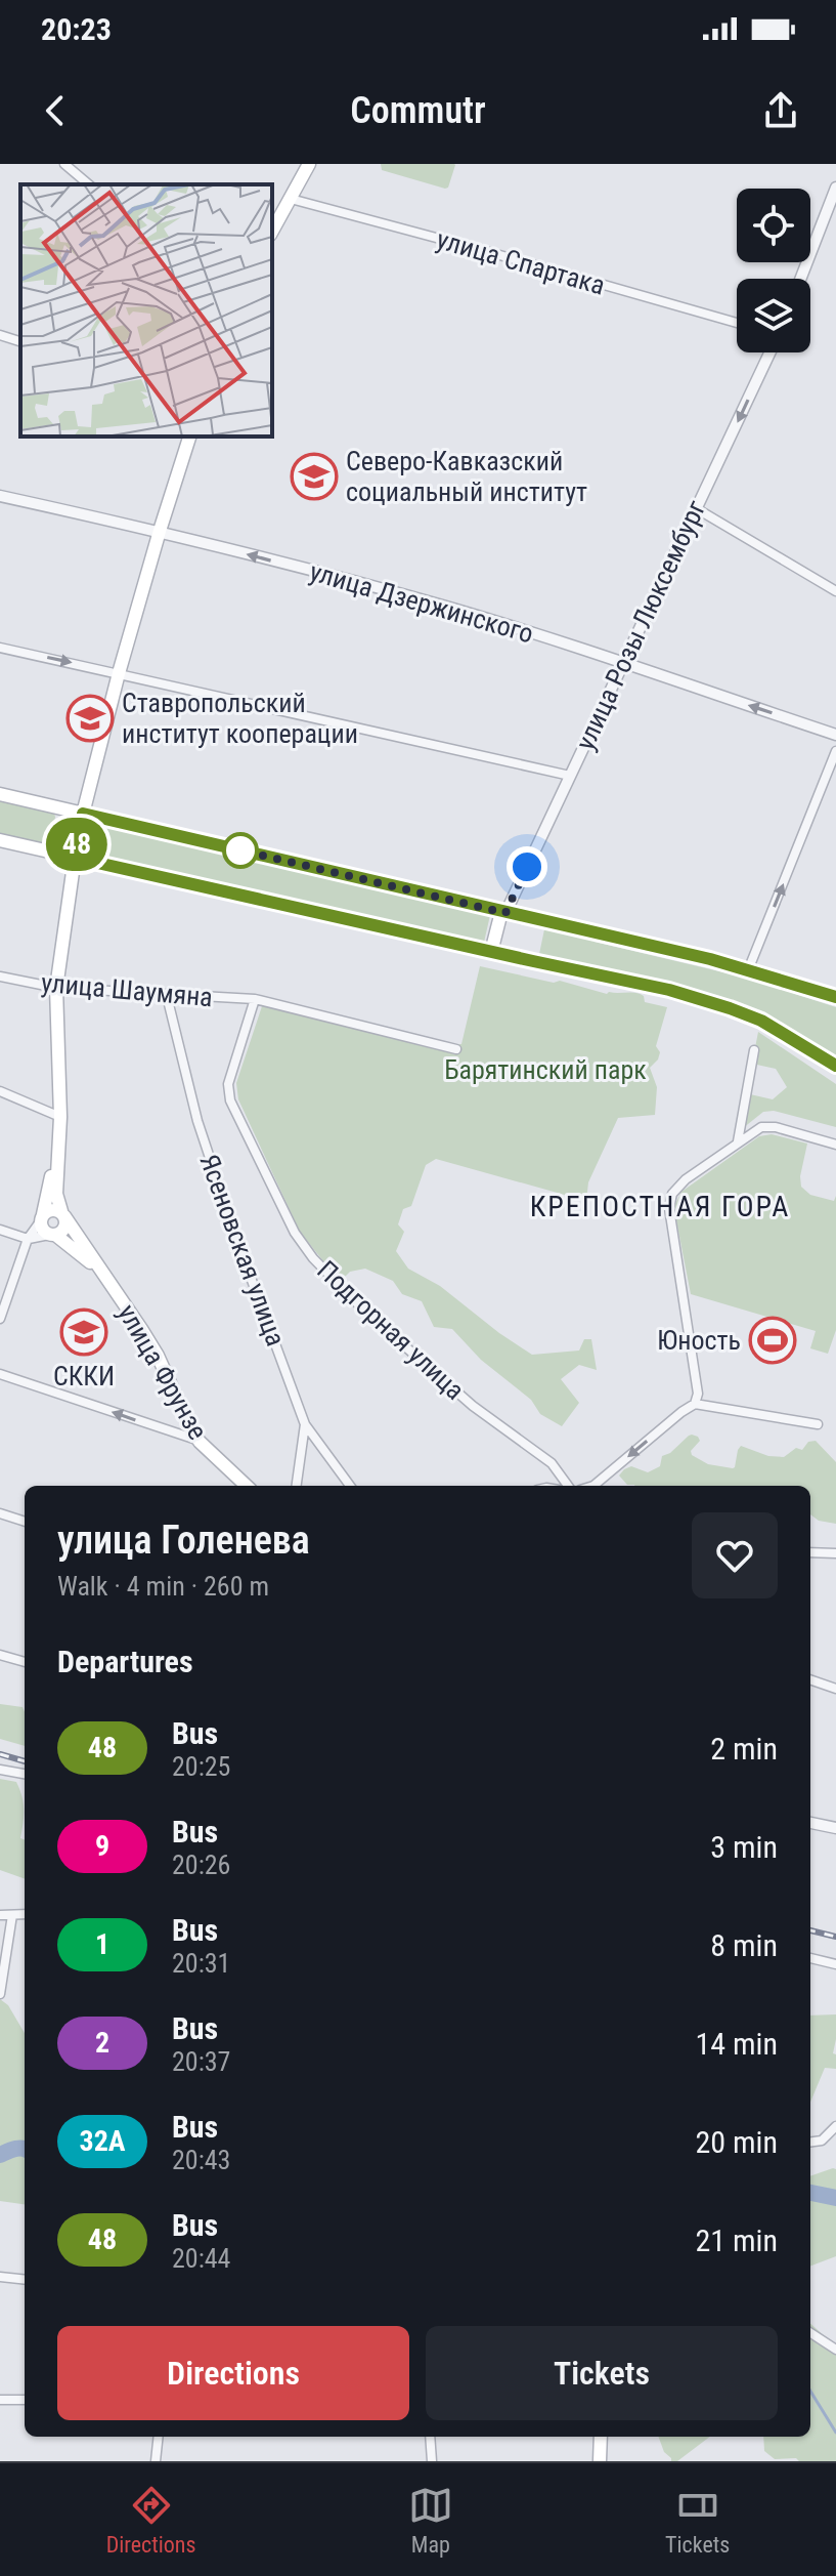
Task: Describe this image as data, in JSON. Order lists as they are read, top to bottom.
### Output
{
  "streets": {
    "main road": ["улица Фрунзе"],
    "street": [
      "улица Спартака",
      "улица Дзержинского",
      "улица Розы Люксембург",
      "улица Шаумяна",
      "Ясеновская улица",
      "Подгорная улица"
    ]
  },
  "crossings": [
    ["улица Дзержинского", "улица Розы Люксембург"],
    ["улица Шаумяна", "Ясеновская улица"],
    ["улица Шаумяна", "Подгорная улица"]
  ],
  "one_way": ["улица Дзержинского"],
  "districts": ["КРЕПОСТНАЯ ГОРА"],
  "parks": ["Барятинский парк"],
  "places": {
    "school or university": ["Северо-Кавказский социальный институт", "Ставропольский институт кооперации", "СККИ"],
    "sports": ["Юность"]
  },
  "lines": ["bus line 48"],
  "page": {
    "status": "20:23",
    "header": "Commutr",
    "on_map": "48",
    "heading": [
      ["улица Голенева", "Walk · 4 min · 260 m"],
      "Departures"
    ],
    "list": [
      {
        "mark": "48",
        "name": "Bus",
        "note": "20:25",
        "value": "2 min"
      },
      {
        "mark": "9",
        "name": "Bus",
        "note": "20:26",
        "value": "3 min"
      },
      {
        "mark": "1",
        "name": "Bus",
        "note": "20:31",
        "value": "8 min"
      },
      {
        "mark": "2",
        "name": "Bus",
        "note": "20:37",
        "value": "14 min"
      },
      {
        "mark": "32A",
        "name": "Bus",
        "note": "20:43",
        "value": "20 min"
      },
      {
        "mark": "48",
        "name": "Bus",
        "note": "20:44",
        "value": "21 min"
      }
    ],
    "buttons": ["Directions", "Tickets"],
    "tabs": ["Directions", "Map", "Tickets"]
  }
}
